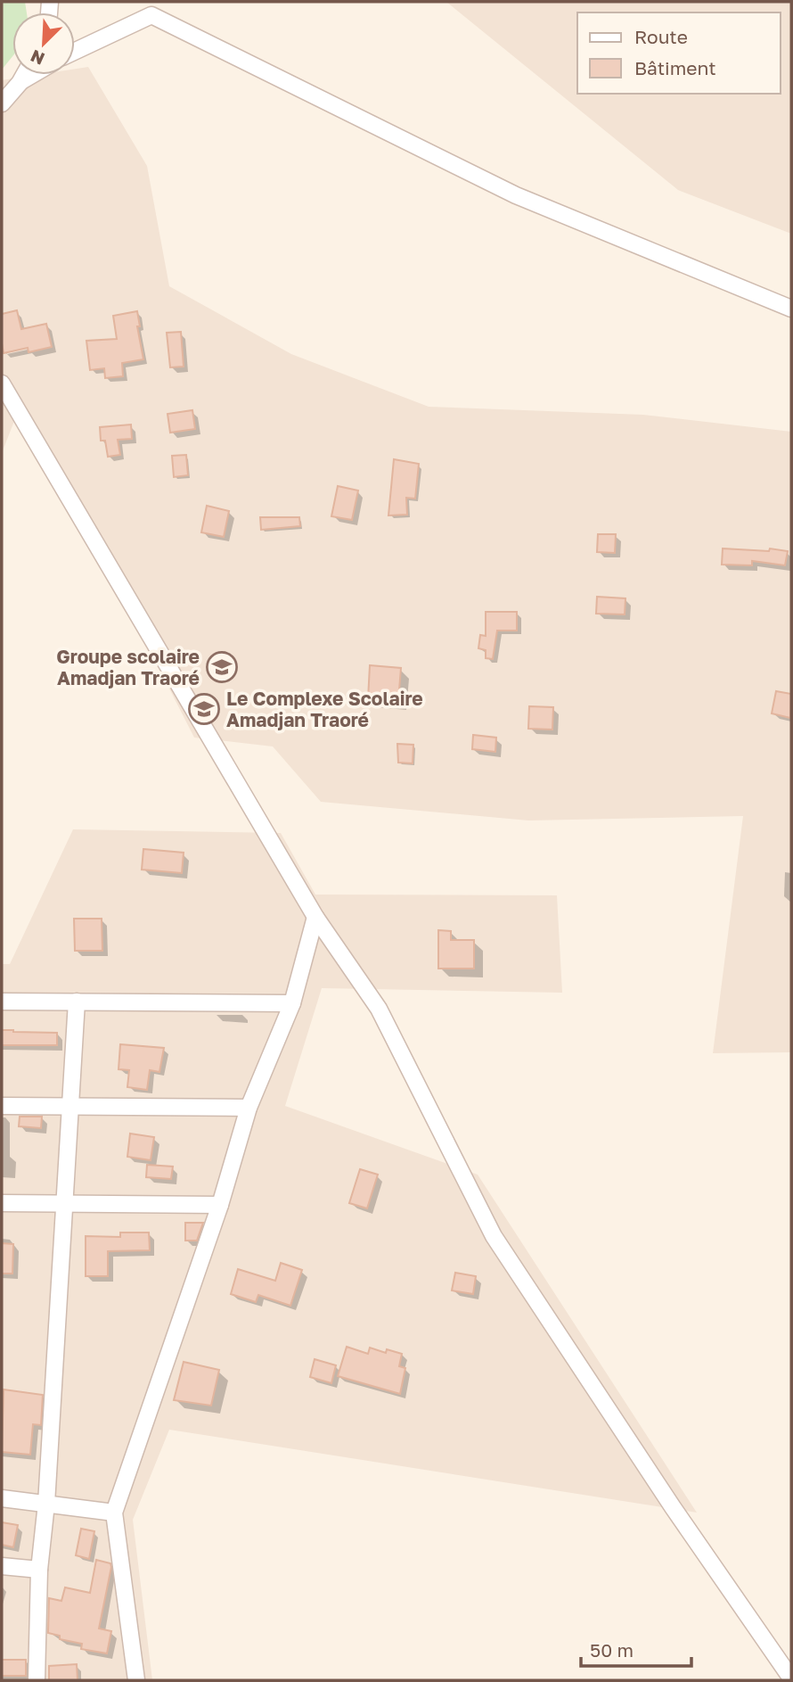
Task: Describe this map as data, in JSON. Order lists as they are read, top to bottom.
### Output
{
  "places": {
    "school or university": ["Groupe scolaire Amadjan Traoré", "Le Complexe Scolaire Amadjan Traoré"]
  },
  "legend": ["Route", "Bâtiment"],
  "scale_bar": "50 m",
  "north": "bottom left"
}
